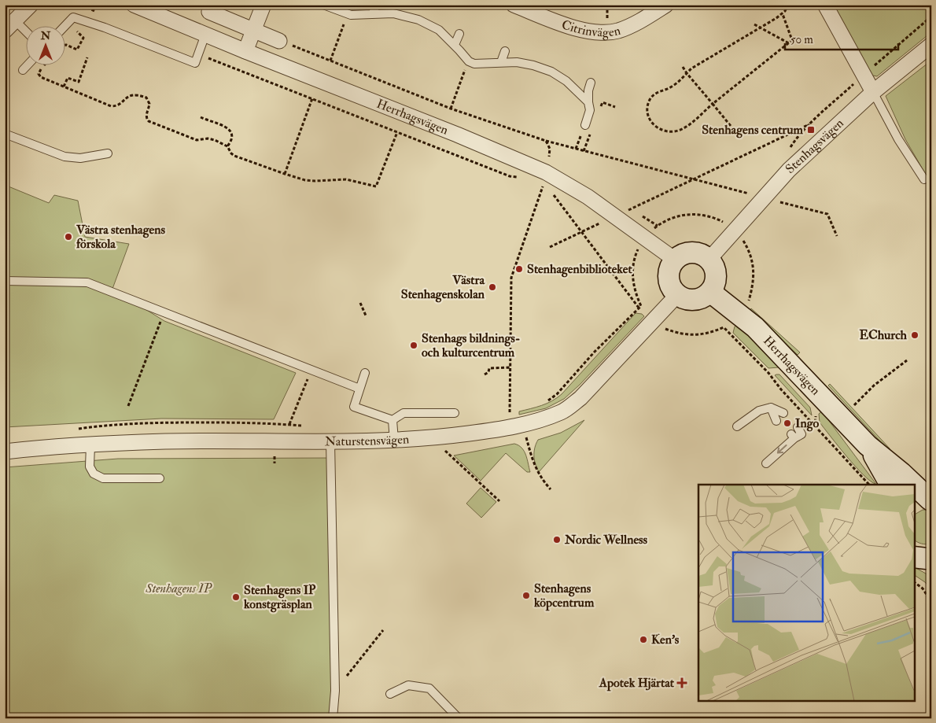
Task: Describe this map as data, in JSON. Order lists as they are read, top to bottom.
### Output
{
  "streets": {
    "street": [
      "Citrinvägen",
      "Herrhagsvägen",
      "Stenhagsvägen",
      "Naturstensvägen"
    ]
  },
  "crossings": [
    ["Herrhagsvägen", "Stenhagsvägen"],
    ["Herrhagsvägen", "Naturstensvägen"],
    ["Stenhagsvägen", "Naturstensvägen"]
  ],
  "parks": ["Stenhagens IP"],
  "places": {
    "transit": ["Stenhagens centrum"],
    "other": [
      "Västra stenhagens förskola",
      "Stenhagenbiblioteket",
      "Västra Stenhagenskolan",
      "EChurch",
      "Stenhags bildnings- och kulturcentrum",
      "Ingo",
      "Nordic Wellness",
      "Stenhagens köpcentrum",
      "Stenhagens IP konstgräsplan",
      "Ken's"
    ],
    "health": ["Apotek Hjärtat"]
  },
  "scale_bar": "50 m",
  "north": "top"
}
